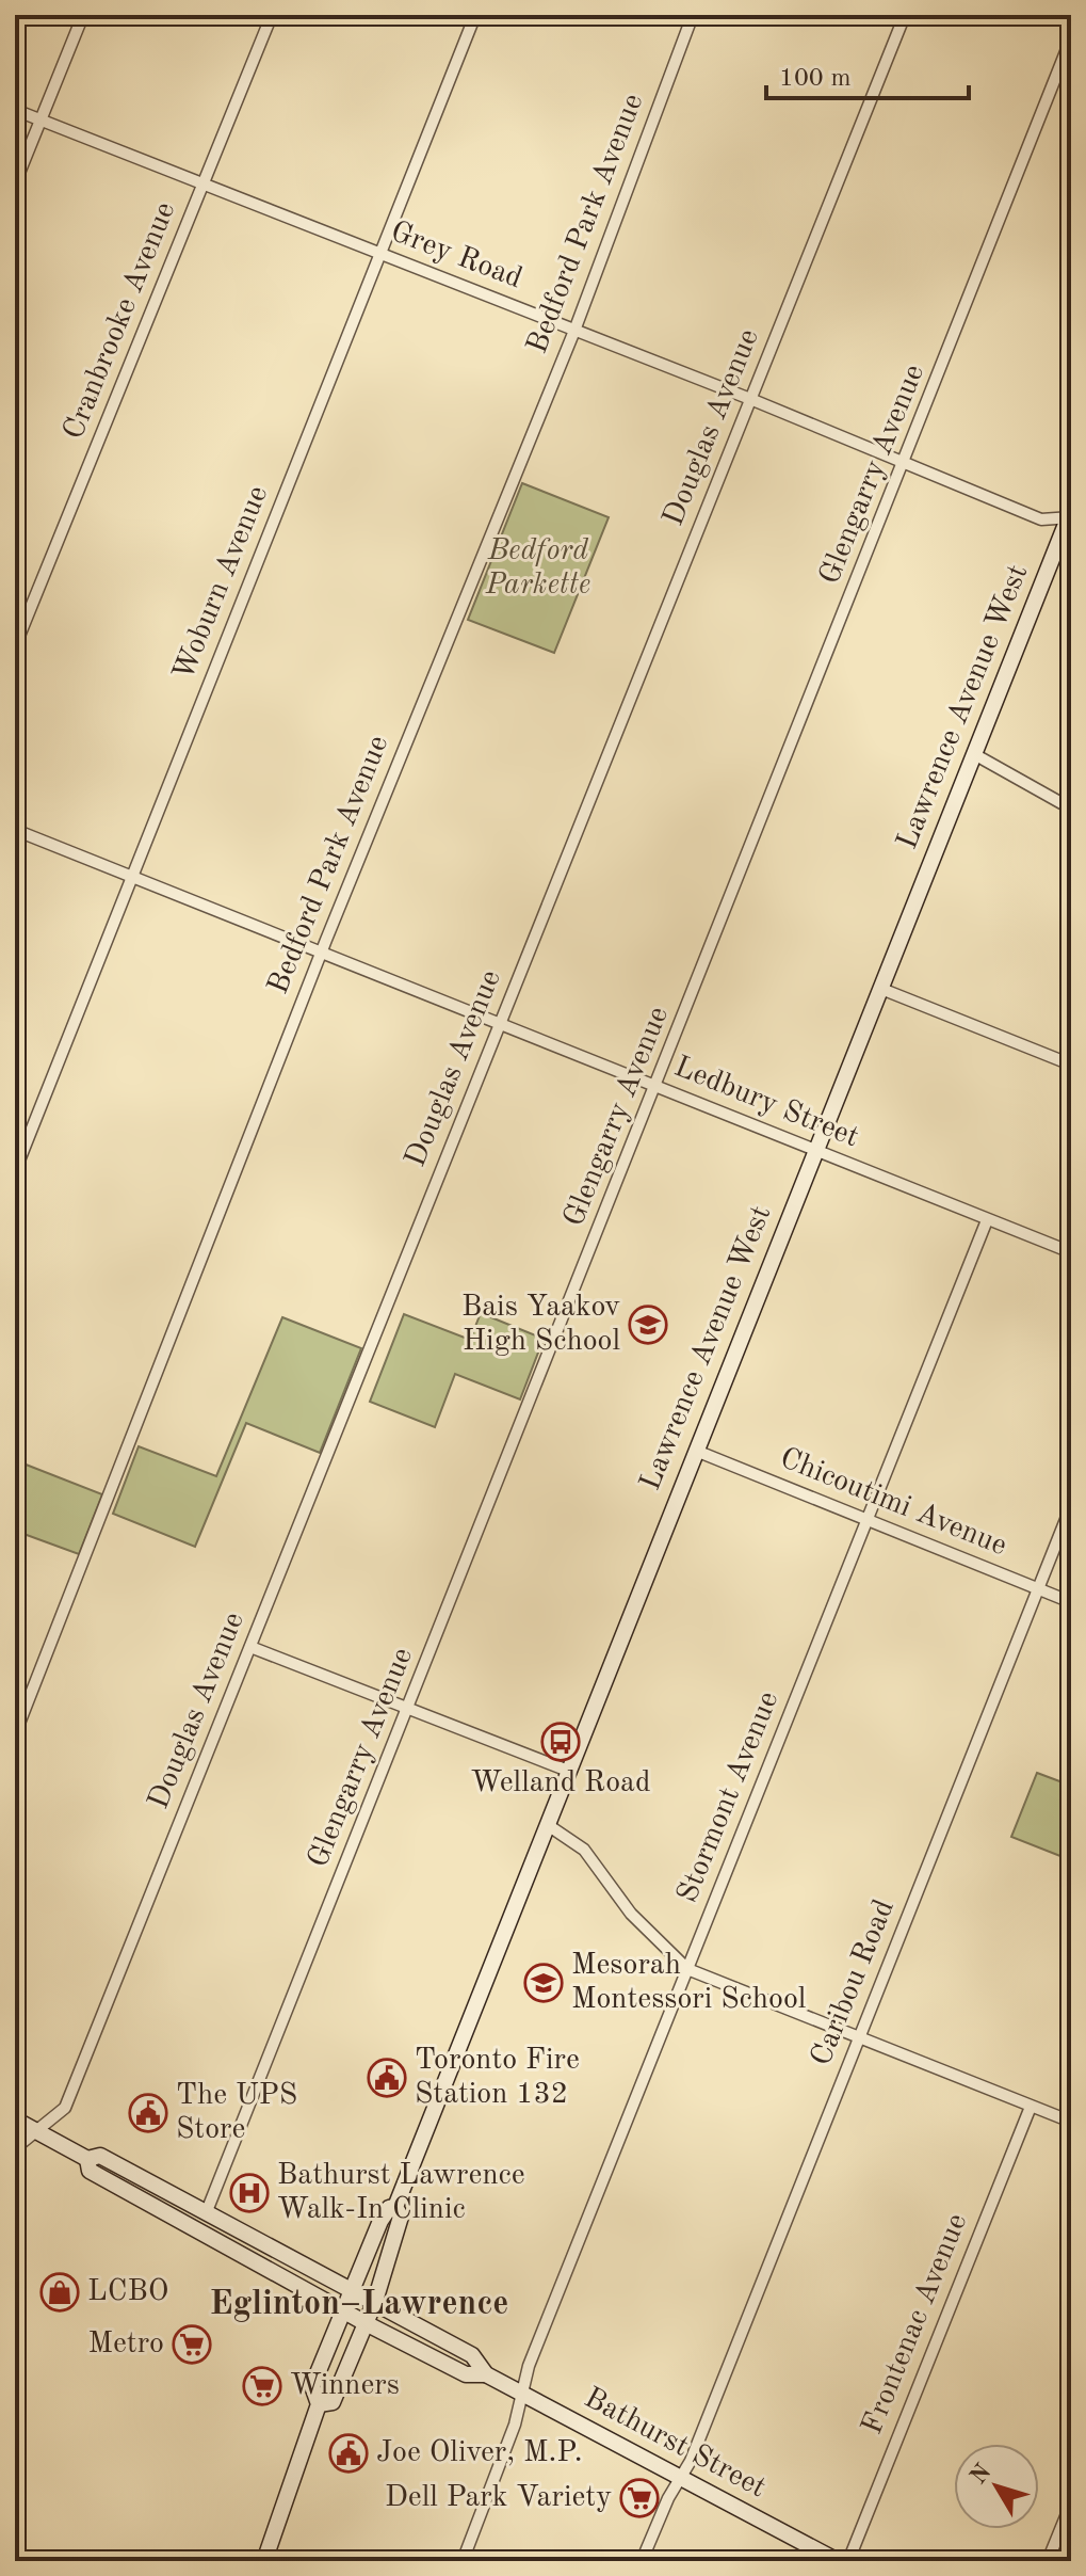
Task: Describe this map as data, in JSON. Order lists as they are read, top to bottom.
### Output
{
  "streets": {
    "main road": ["Lawrence Avenue West", "Bathurst Street"],
    "street": [
      "Bedford Park Avenue",
      "Grey Road",
      "Cranbrooke Avenue",
      "Douglas Avenue",
      "Glengarry Avenue",
      "Woburn Avenue",
      "Ledbury Street",
      "Chicoutimi Avenue",
      "Stormont Avenue",
      "Caribou Road",
      "Frontenac Avenue"
    ]
  },
  "crossings": [
    ["Bedford Park Avenue", "Grey Road"],
    ["Bedford Park Avenue", "Ledbury Street"],
    ["Grey Road", "Cranbrooke Avenue"],
    ["Grey Road", "Douglas Avenue"],
    ["Grey Road", "Glengarry Avenue"],
    ["Grey Road", "Woburn Avenue"],
    ["Grey Road", "Lawrence Avenue West"],
    ["Douglas Avenue", "Ledbury Street"],
    ["Douglas Avenue", "Bathurst Street"],
    ["Glengarry Avenue", "Ledbury Street"],
    ["Glengarry Avenue", "Bathurst Street"],
    ["Woburn Avenue", "Ledbury Street"],
    ["Lawrence Avenue West", "Ledbury Street"],
    ["Lawrence Avenue West", "Chicoutimi Avenue"],
    ["Lawrence Avenue West", "Bathurst Street"],
    ["Ledbury Street", "Stormont Avenue"],
    ["Chicoutimi Avenue", "Stormont Avenue"],
    ["Chicoutimi Avenue", "Caribou Road"],
    ["Stormont Avenue", "Bathurst Street"],
    ["Caribou Road", "Bathurst Street"]
  ],
  "districts": ["Eglinton–Lawrence"],
  "parks": ["Bedford Parkette"],
  "places": {
    "school or university": ["Bais Yaakov High School", "Mesorah Montessori School"],
    "bus stop": ["Welland Road"],
    "public building": ["Toronto Fire Station 132", "The UPS Store", "Joe Oliver, M.P."],
    "hospital": ["Bathurst Lawrence Walk-In Clinic"],
    "shop": ["LCBO"],
    "supermarket": ["Metro", "Winners", "Dell Park Variety"]
  },
  "scale_bar": "100 m",
  "north": "top left"
}
